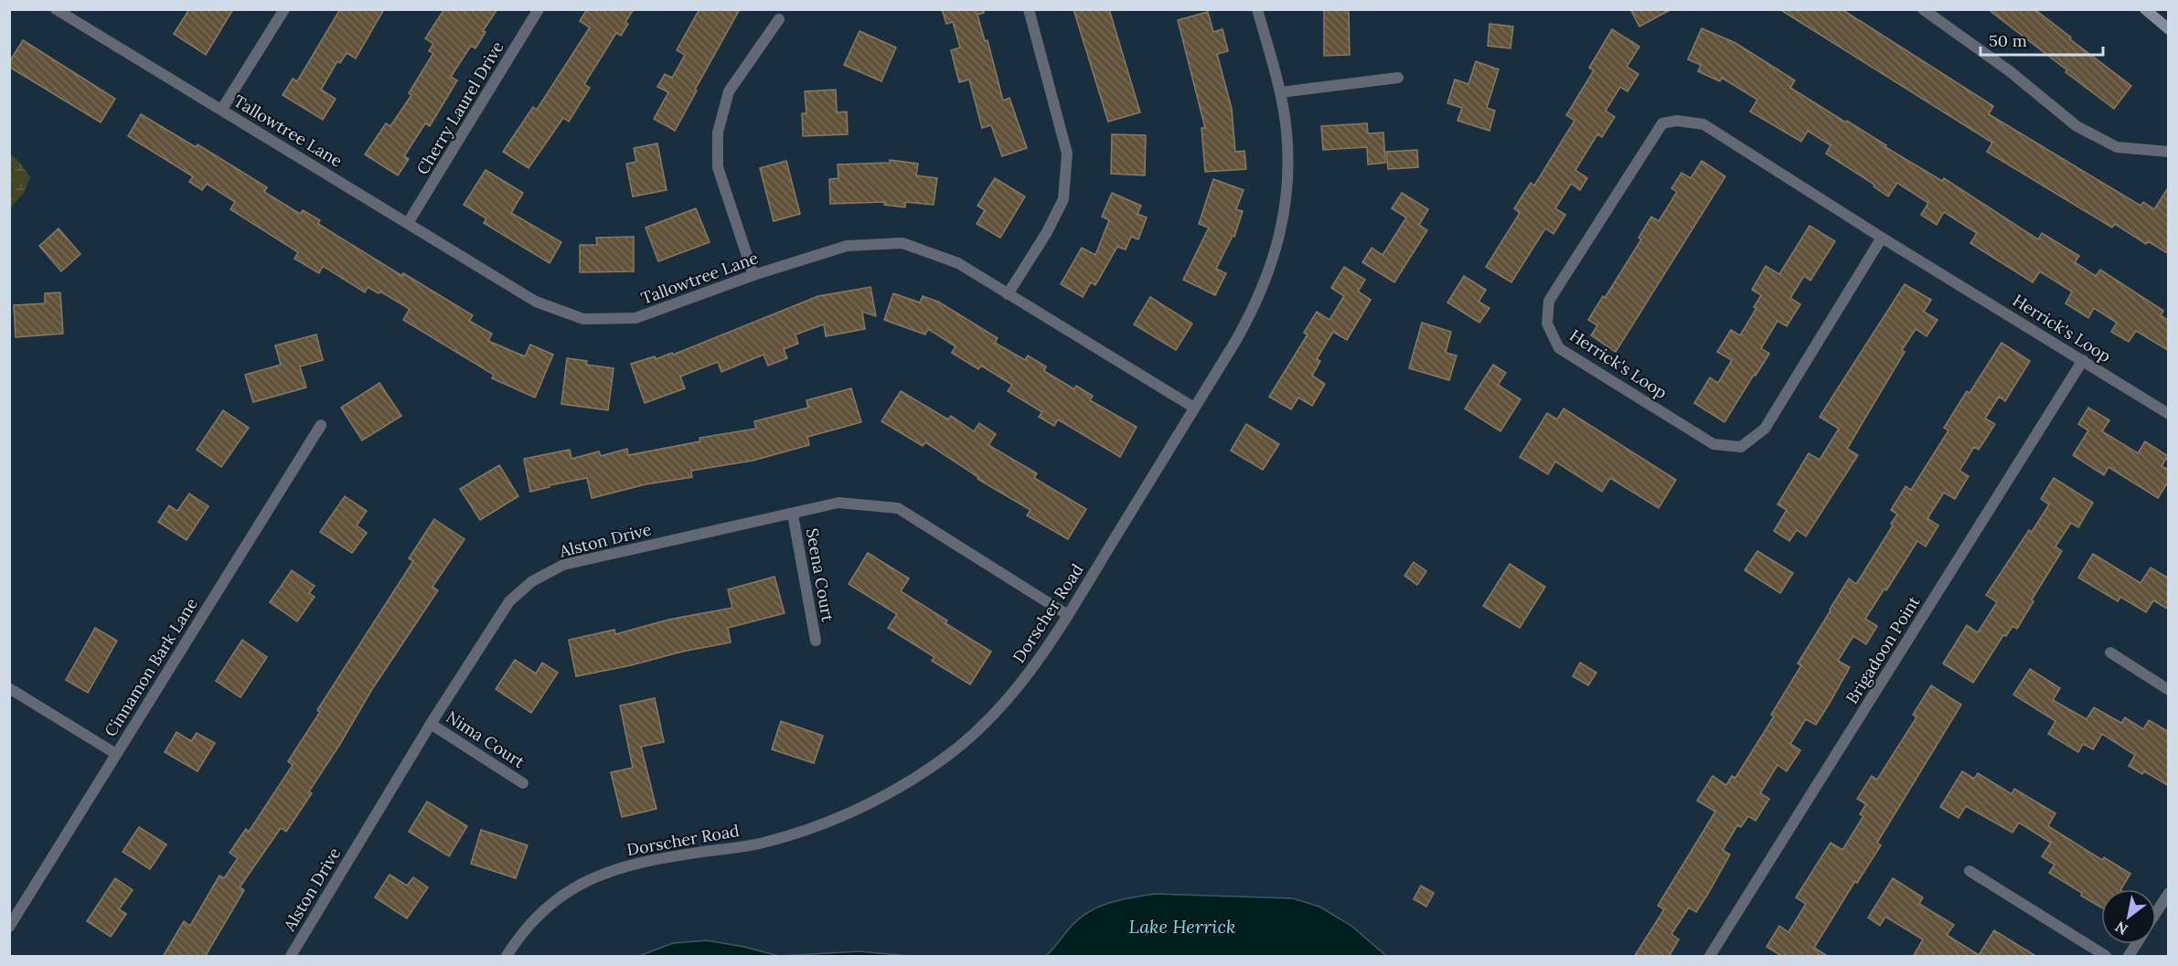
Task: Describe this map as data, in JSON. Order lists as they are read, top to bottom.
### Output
{
  "streets": {
    "street": [
      "Cherry Laurel Drive",
      "Tallowtree Lane",
      "Herrick's Loop",
      "Alston Drive",
      "Seena Court",
      "Dorscher Road",
      "Brigadoon Point",
      "Cinnamon Bark Lane",
      "Nima Court"
    ]
  },
  "crossings": [
    ["Cherry Laurel Drive", "Tallowtree Lane"],
    ["Tallowtree Lane", "Dorscher Road"],
    ["Herrick's Loop", "Brigadoon Point"],
    ["Alston Drive", "Seena Court"],
    ["Alston Drive", "Dorscher Road"],
    ["Alston Drive", "Nima Court"]
  ],
  "water": ["Lake Herrick"],
  "scale_bar": "50 m",
  "north": "bottom left"
}
